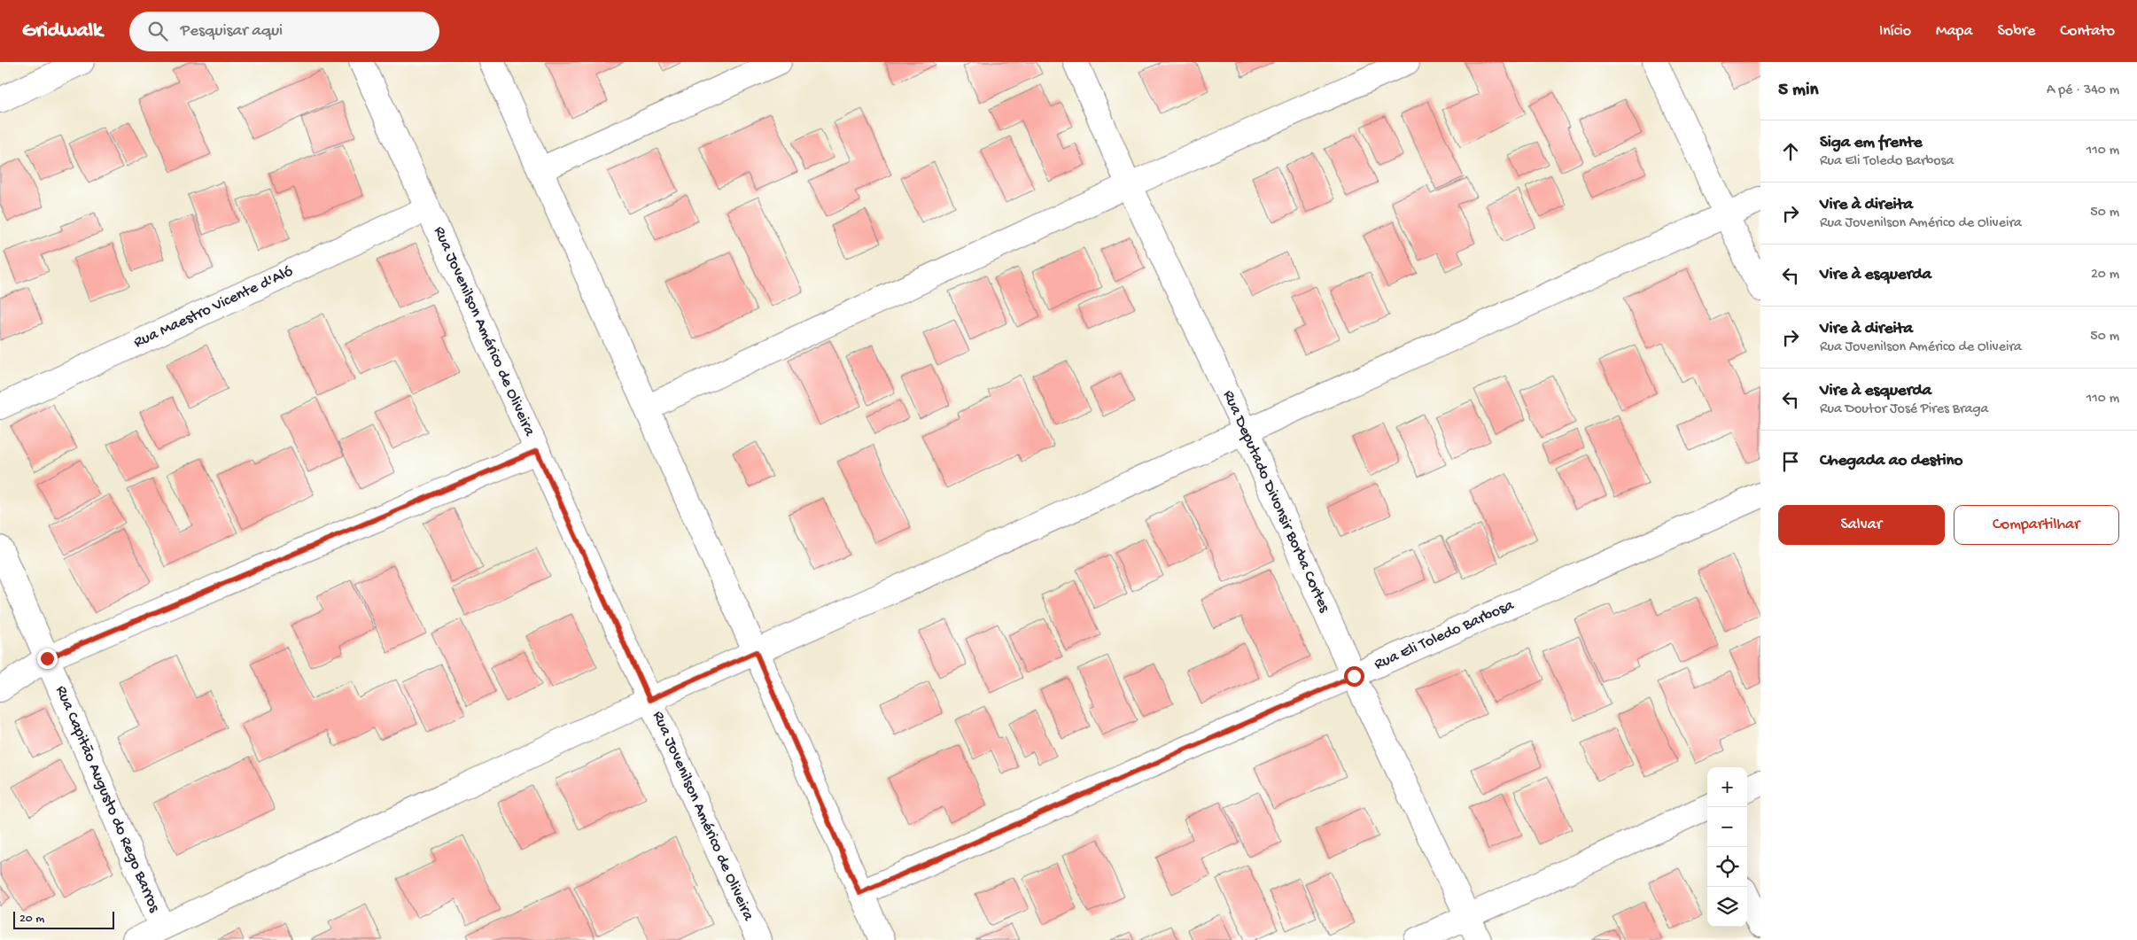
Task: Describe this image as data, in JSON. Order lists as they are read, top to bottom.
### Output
{
  "streets": {
    "street": [
      "Rua Maestro Vicente d'Aló",
      "Rua Jovenilson Américo de Oliveira",
      "Rua Deputado Divonsir Borba Cortes",
      "Rua Eli Toledo Barbosa",
      "Rua Capitão Augusto do Rego Barros"
    ]
  },
  "crossings": [
    ["Rua Maestro Vicente d'Aló", "Rua Jovenilson Américo de Oliveira"],
    ["Rua Deputado Divonsir Borba Cortes", "Rua Eli Toledo Barbosa"]
  ],
  "scale_bar": "20 m",
  "page": {
    "header": "Gridwalk",
    "search": "Pesquisar aqui",
    "nav": [
      "Início",
      "Mapa",
      "Sobre",
      "Contato"
    ],
    "heading": ["5 min", "A pé · 340 m"],
    "list": [
      ["Siga em frente", "Rua Eli Toledo Barbosa", "110 m"],
      ["Vire à direita", "Rua Jovenilson Américo de Oliveira", "50 m"],
      ["Vire à esquerda", "20 m"],
      ["Vire à direita", "Rua Jovenilson Américo de Oliveira", "50 m"],
      ["Vire à esquerda", "Rua Doutor José Pires Braga", "110 m"],
      "Chegada ao destino"
    ],
    "buttons": ["Salvar", "Compartilhar"],
    "map_buttons": ["+", "−"],
    "scale": "20 m"
  }
}
